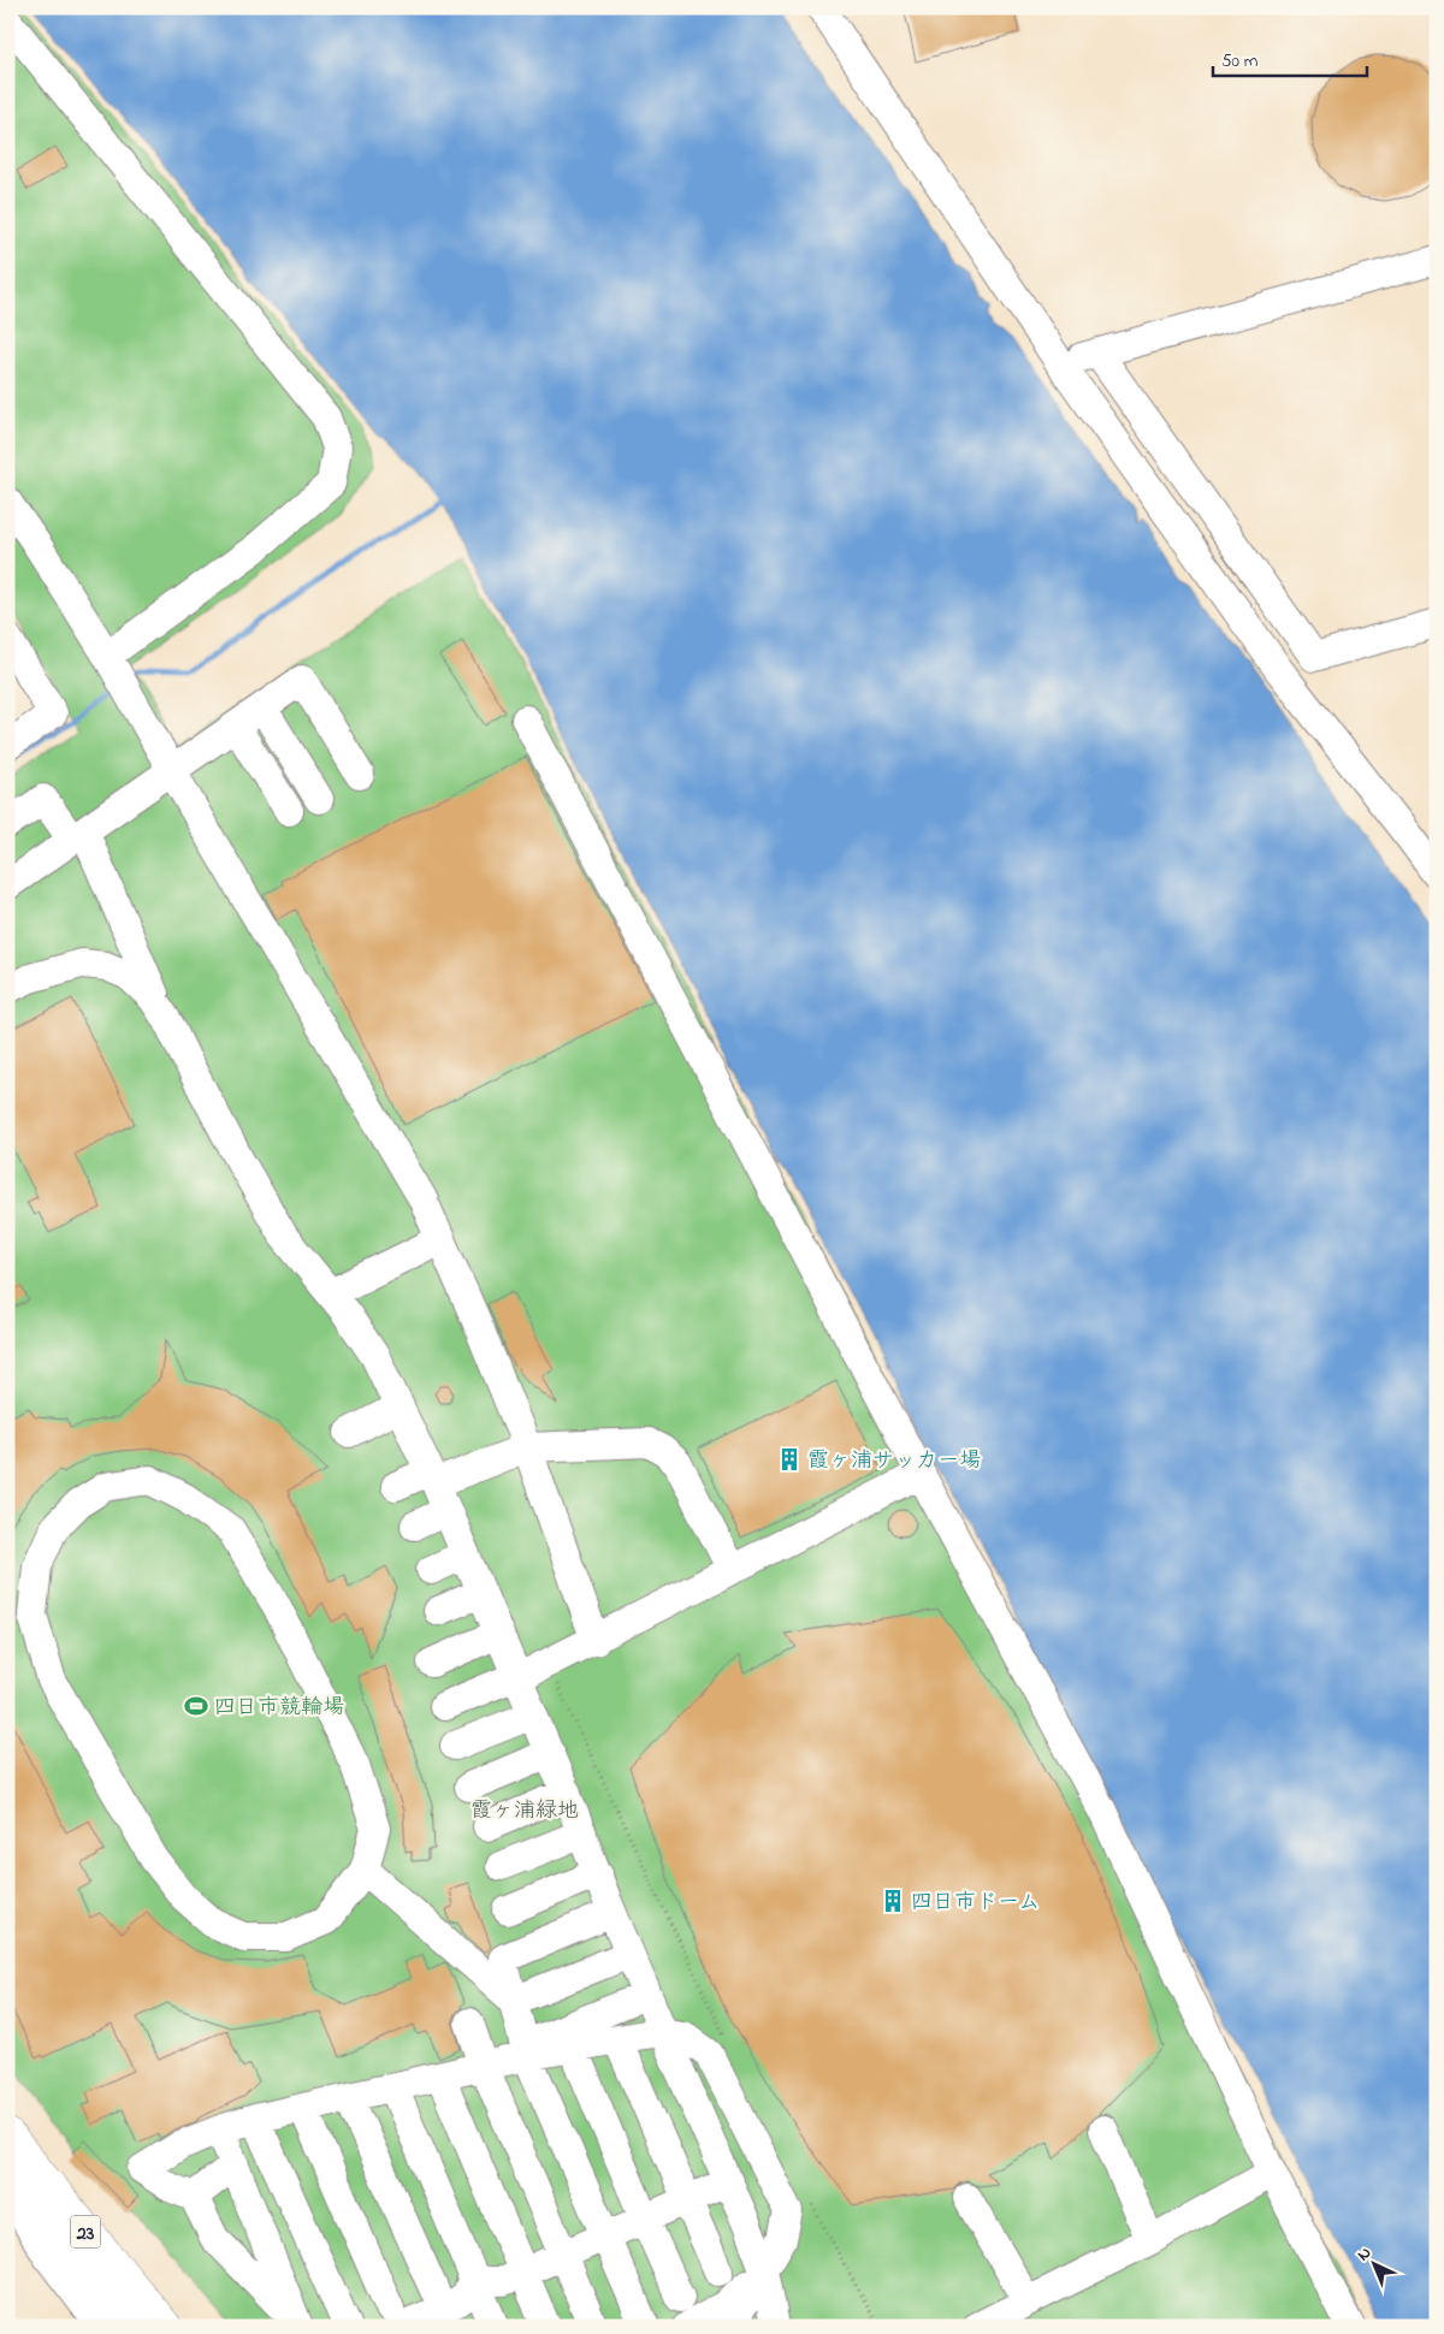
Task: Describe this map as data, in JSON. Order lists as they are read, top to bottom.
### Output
{
  "streets": {
    "highway": ["23"]
  },
  "parks": ["霞ヶ浦緑地"],
  "places": {
    "building": ["霞ヶ浦サッカー場", "四日市ドーム"],
    "sports": ["四日市競輪場"]
  },
  "scale_bar": "50 m",
  "north": "top left"
}
